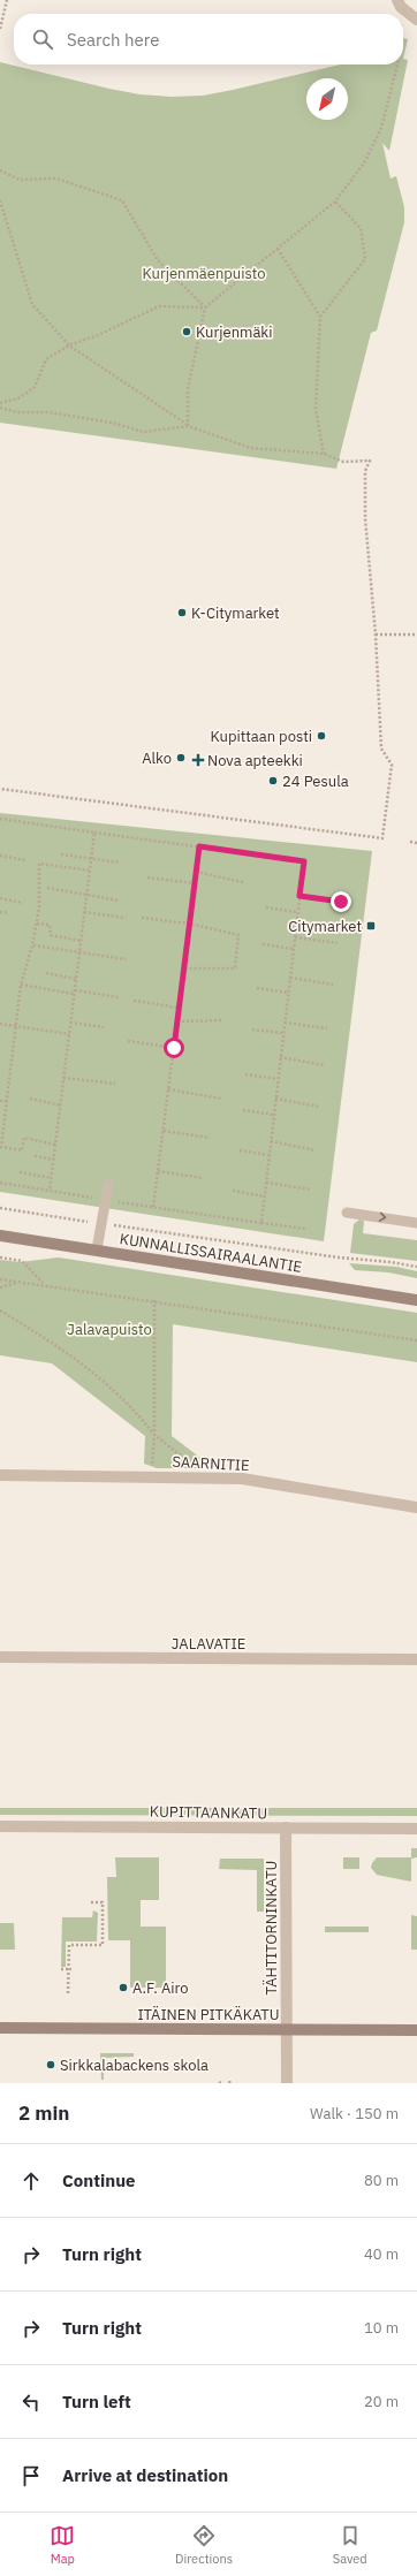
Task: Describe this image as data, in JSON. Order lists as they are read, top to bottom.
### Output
{
  "streets": {
    "street": [
      "KUNNALLISSAIRAALANTIE",
      "SAARNITIE",
      "JALAVATIE",
      "KUPITTAANKATU",
      "TÄHTITORNINKATU",
      "ITÄINEN PITKÄKATU"
    ]
  },
  "crossings": [
    ["KUPITTAANKATU", "TÄHTITORNINKATU"],
    ["TÄHTITORNINKATU", "ITÄINEN PITKÄKATU"]
  ],
  "parks": ["Kurjenmäenpuisto", "Jalavapuisto"],
  "places": {
    "other": [
      "Kurjenmäki",
      "K-Citymarket",
      "Kupittaan posti",
      "Alko",
      "24 Pesula",
      "A.F. Airo",
      "Sirkkalabackens skola"
    ],
    "health": ["Nova apteekki"],
    "transit": ["Citymarket"]
  },
  "north": "bottom left",
  "page": {
    "search": "Search here",
    "heading": ["2 min", "Walk · 150 m"],
    "list": [
      ["Continue", "80 m"],
      ["Turn right", "40 m"],
      ["Turn right", "10 m"],
      ["Turn left", "20 m"],
      "Arrive at destination"
    ],
    "nav": ["Map", "Directions", "Saved"]
  }
}
